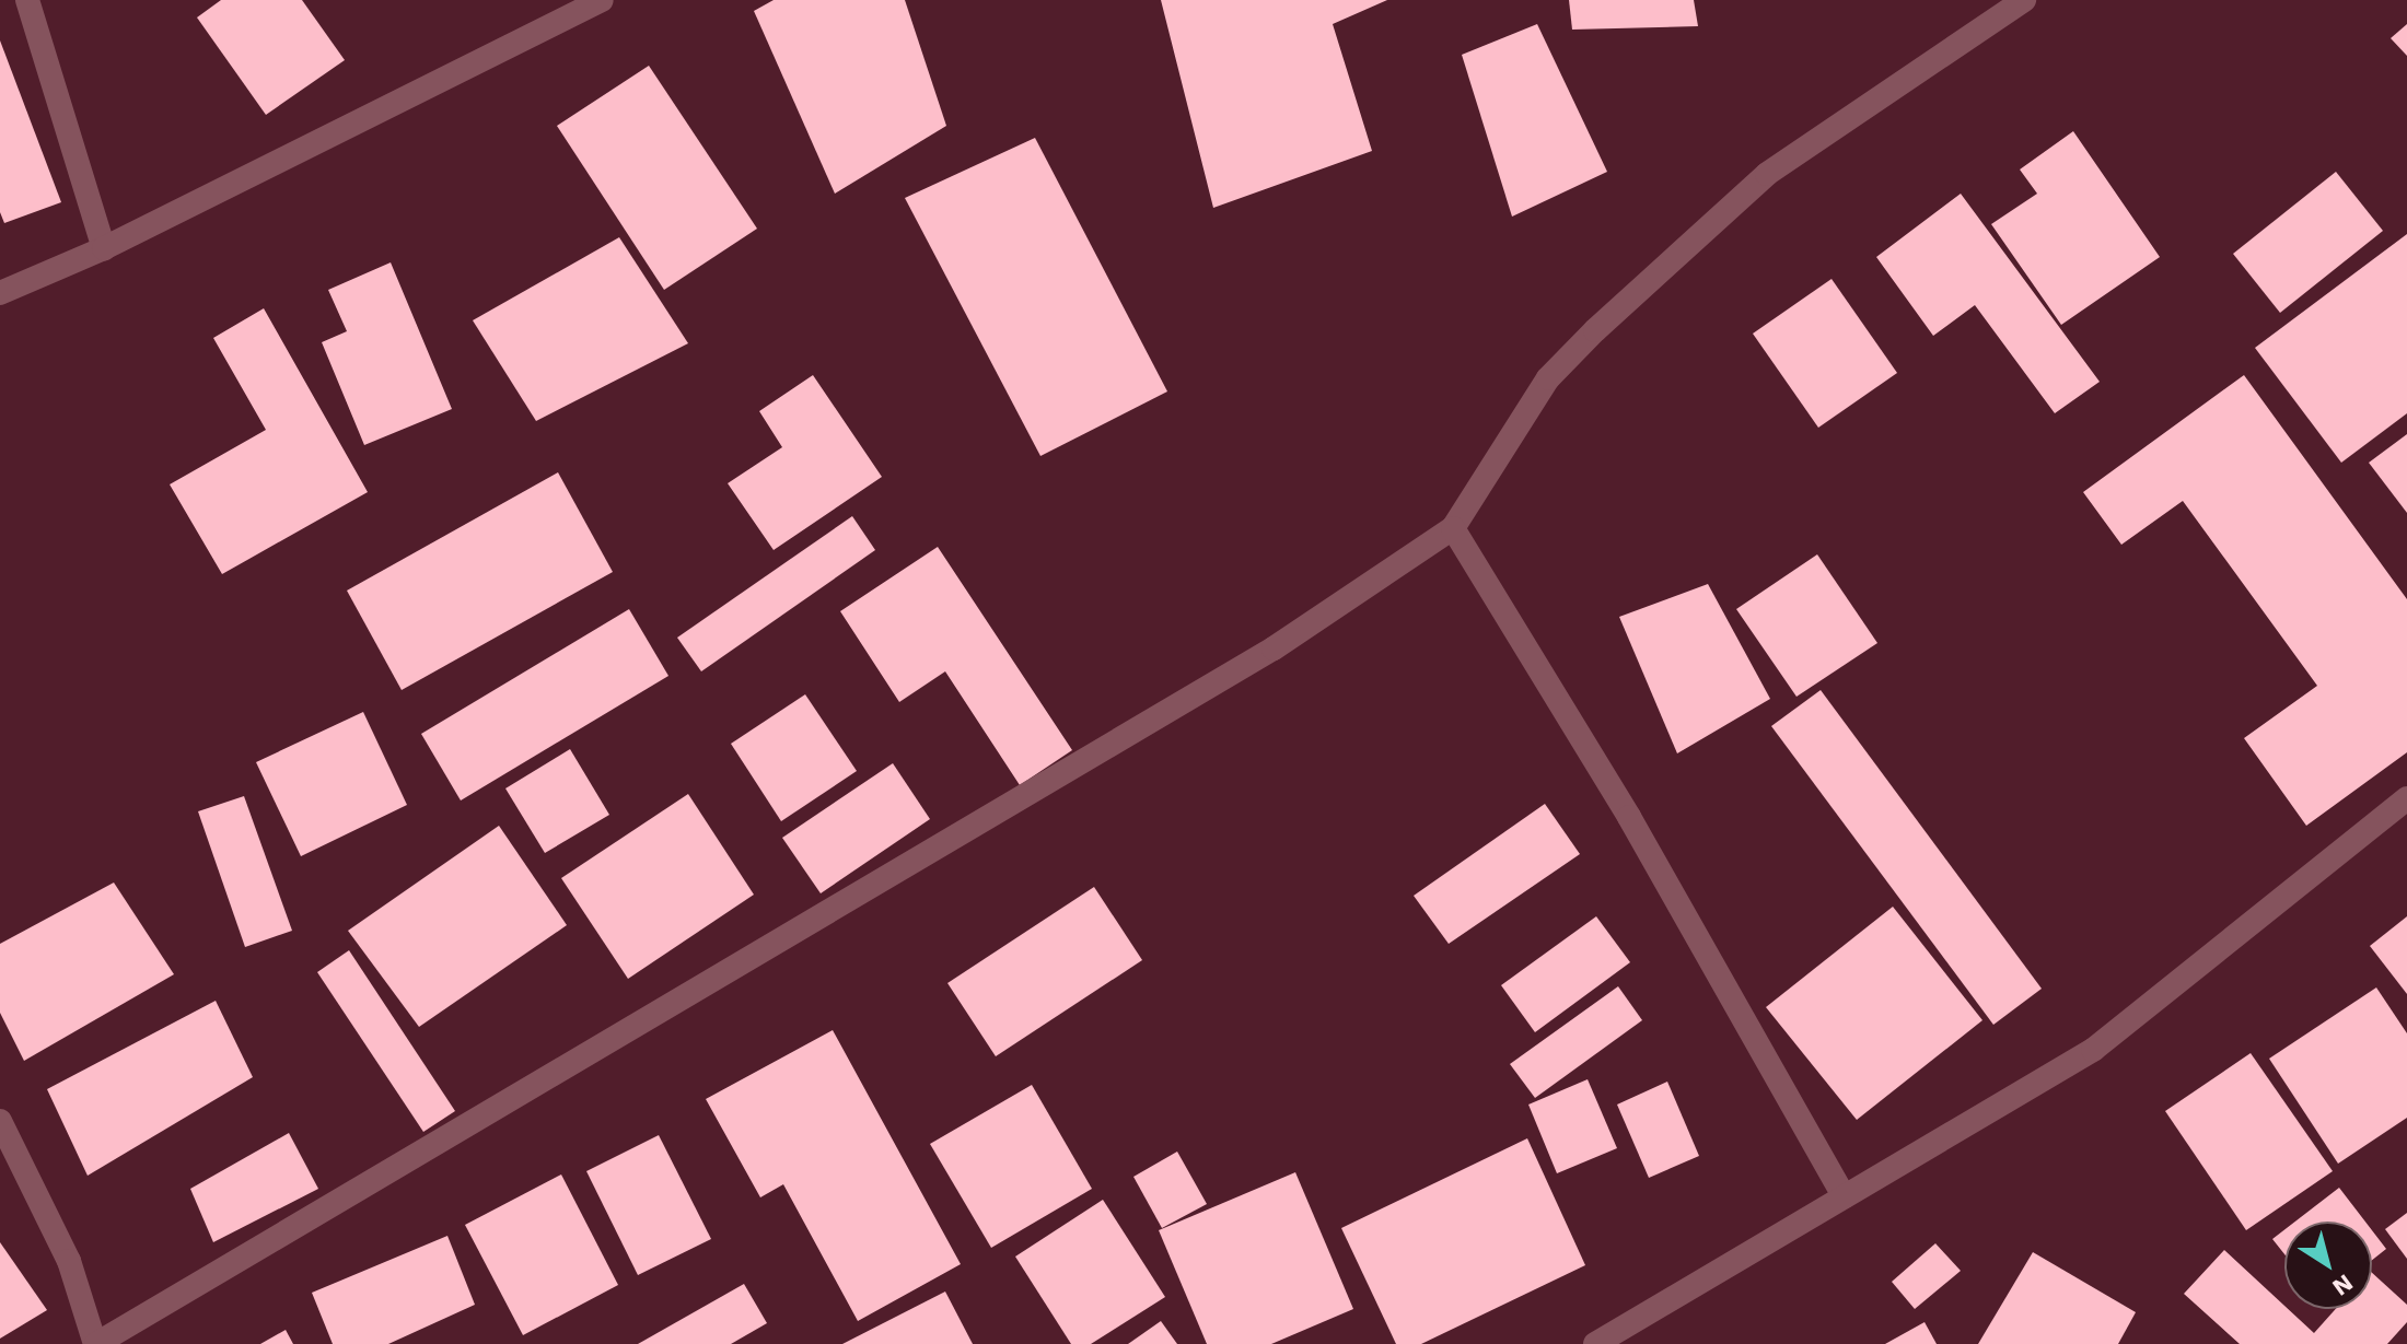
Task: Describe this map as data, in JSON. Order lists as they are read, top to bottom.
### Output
{
  "north": "bottom right"
}
